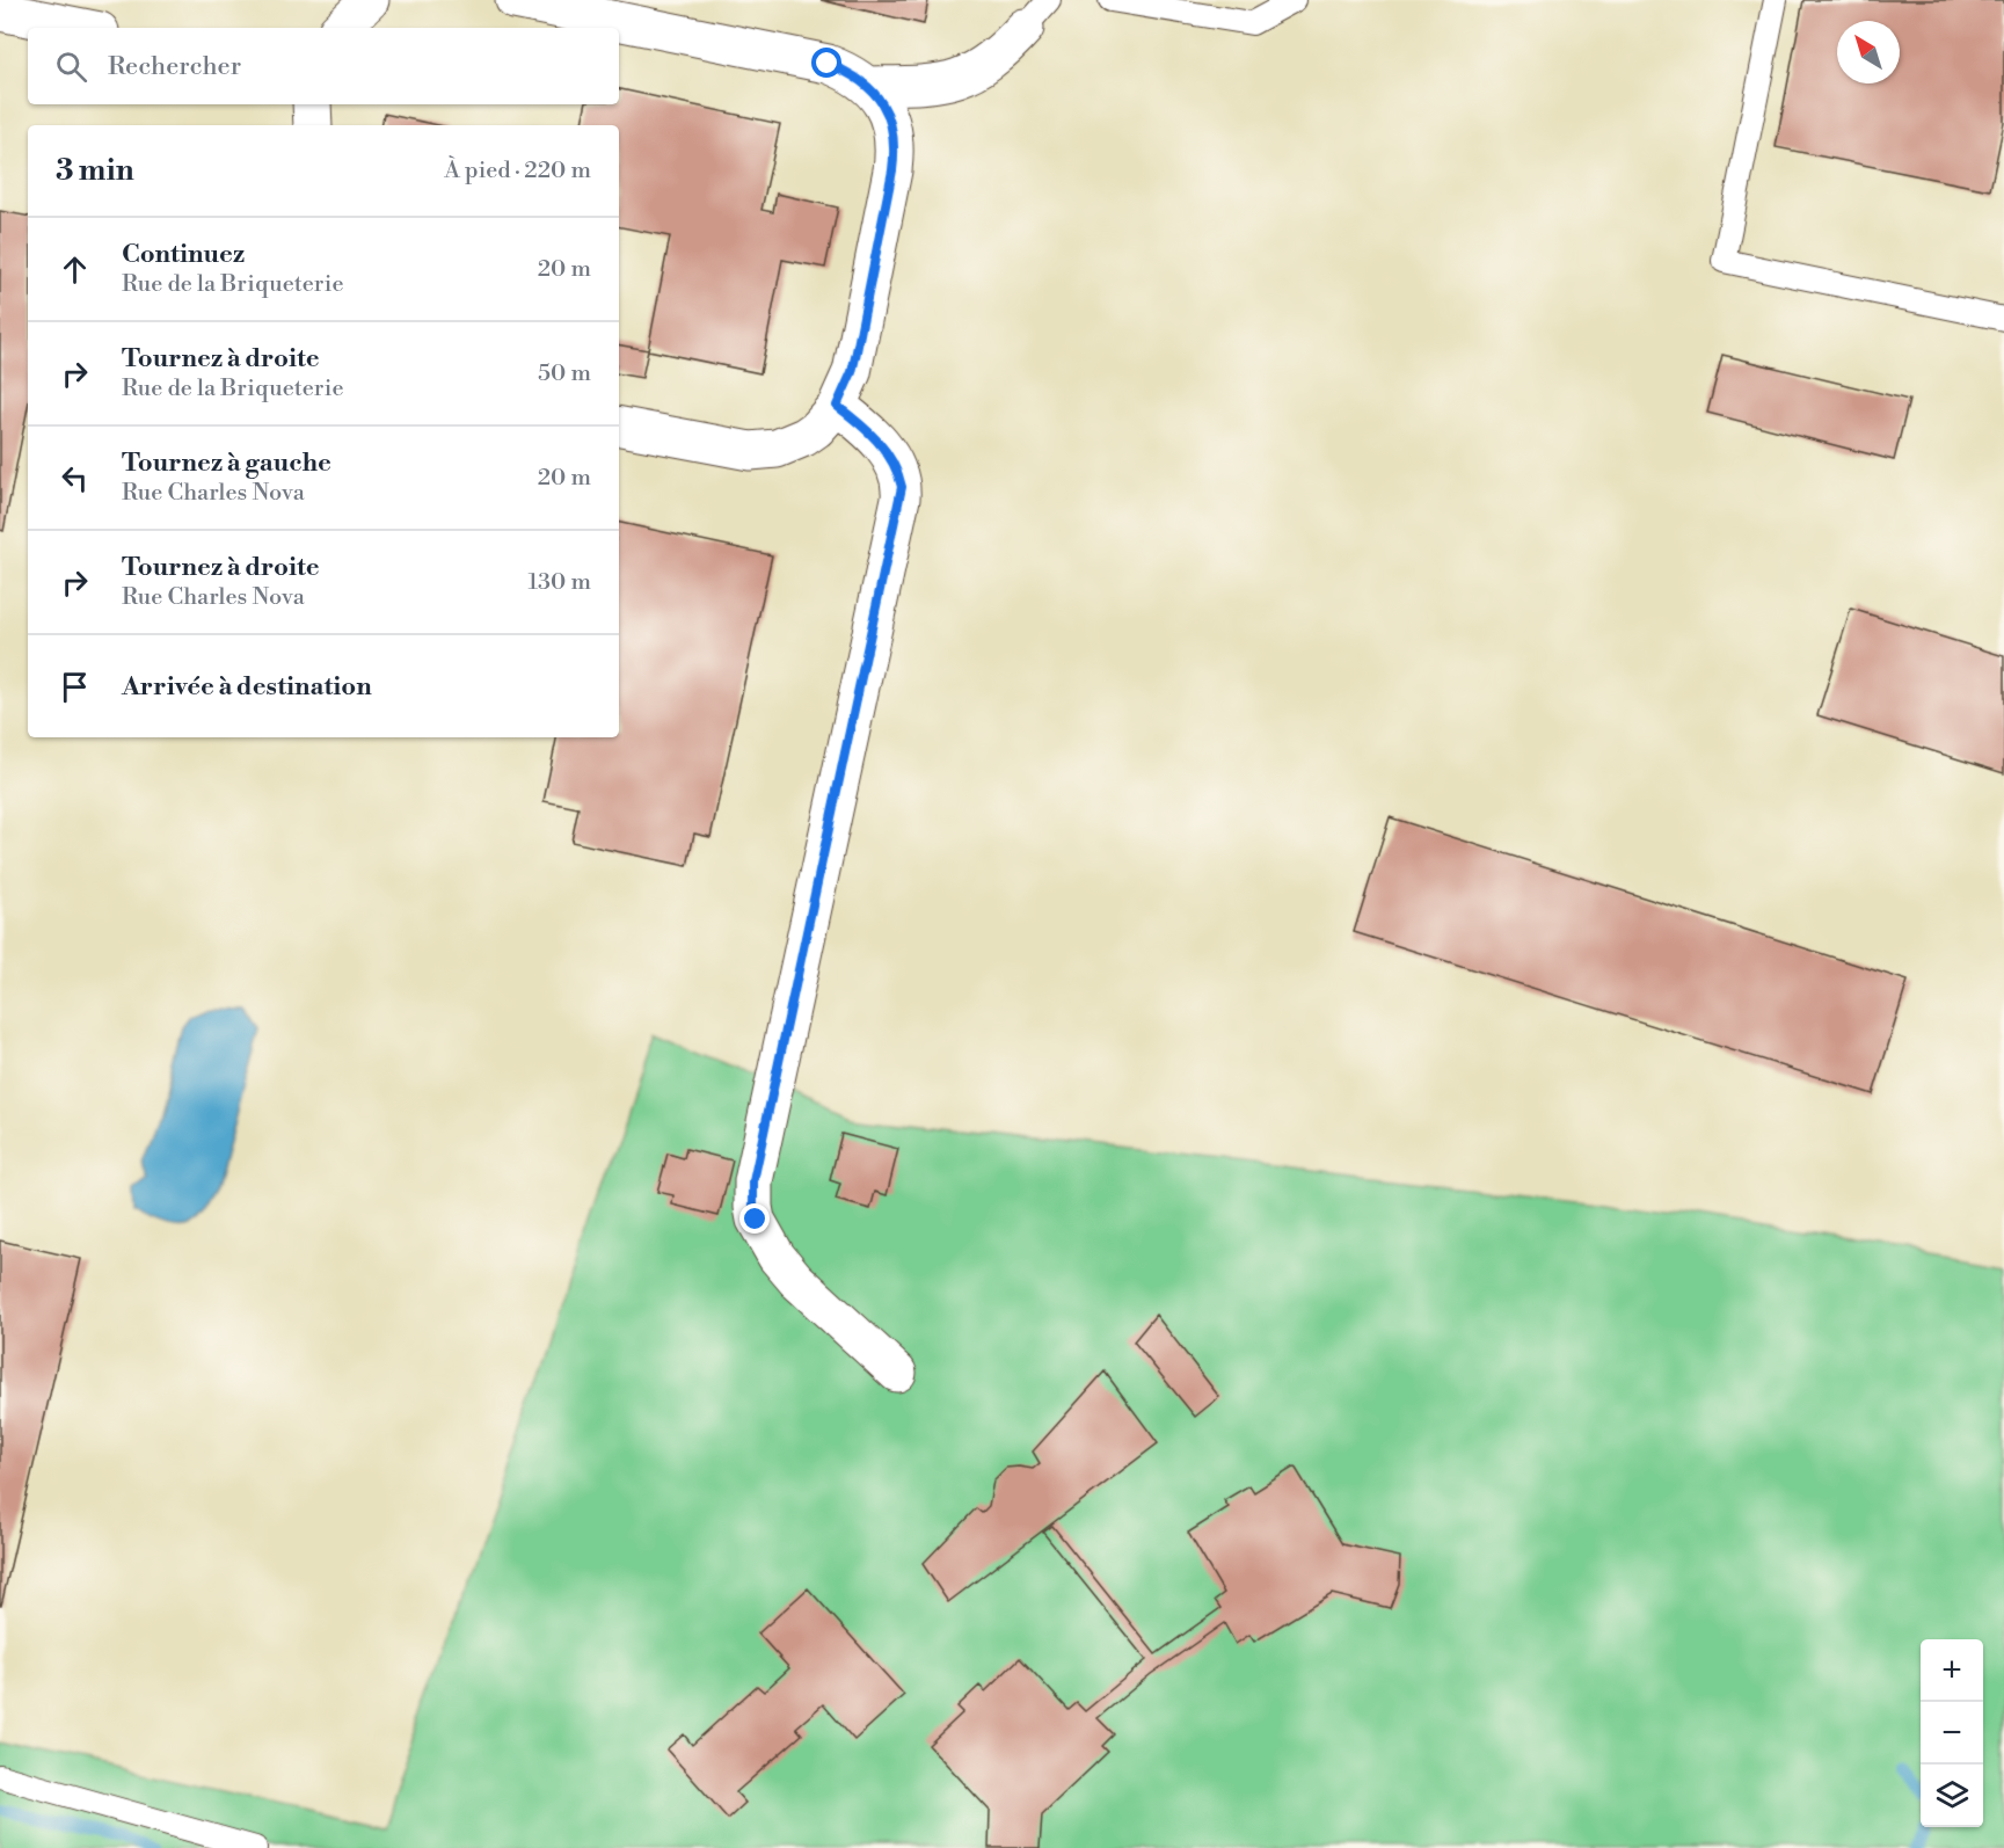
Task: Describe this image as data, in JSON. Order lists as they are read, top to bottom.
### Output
{
  "north": "top left",
  "page": {
    "search": "Rechercher",
    "heading": ["3 min", "À pied · 220 m"],
    "list": [
      ["Continuez", "Rue de la Briqueterie", "20 m"],
      ["Tournez à droite", "Rue de la Briqueterie", "50 m"],
      ["Tournez à gauche", "Rue Charles Nova", "20 m"],
      ["Tournez à droite", "Rue Charles Nova", "130 m"],
      "Arrivée à destination"
    ],
    "map_buttons": ["+", "−"]
  }
}
